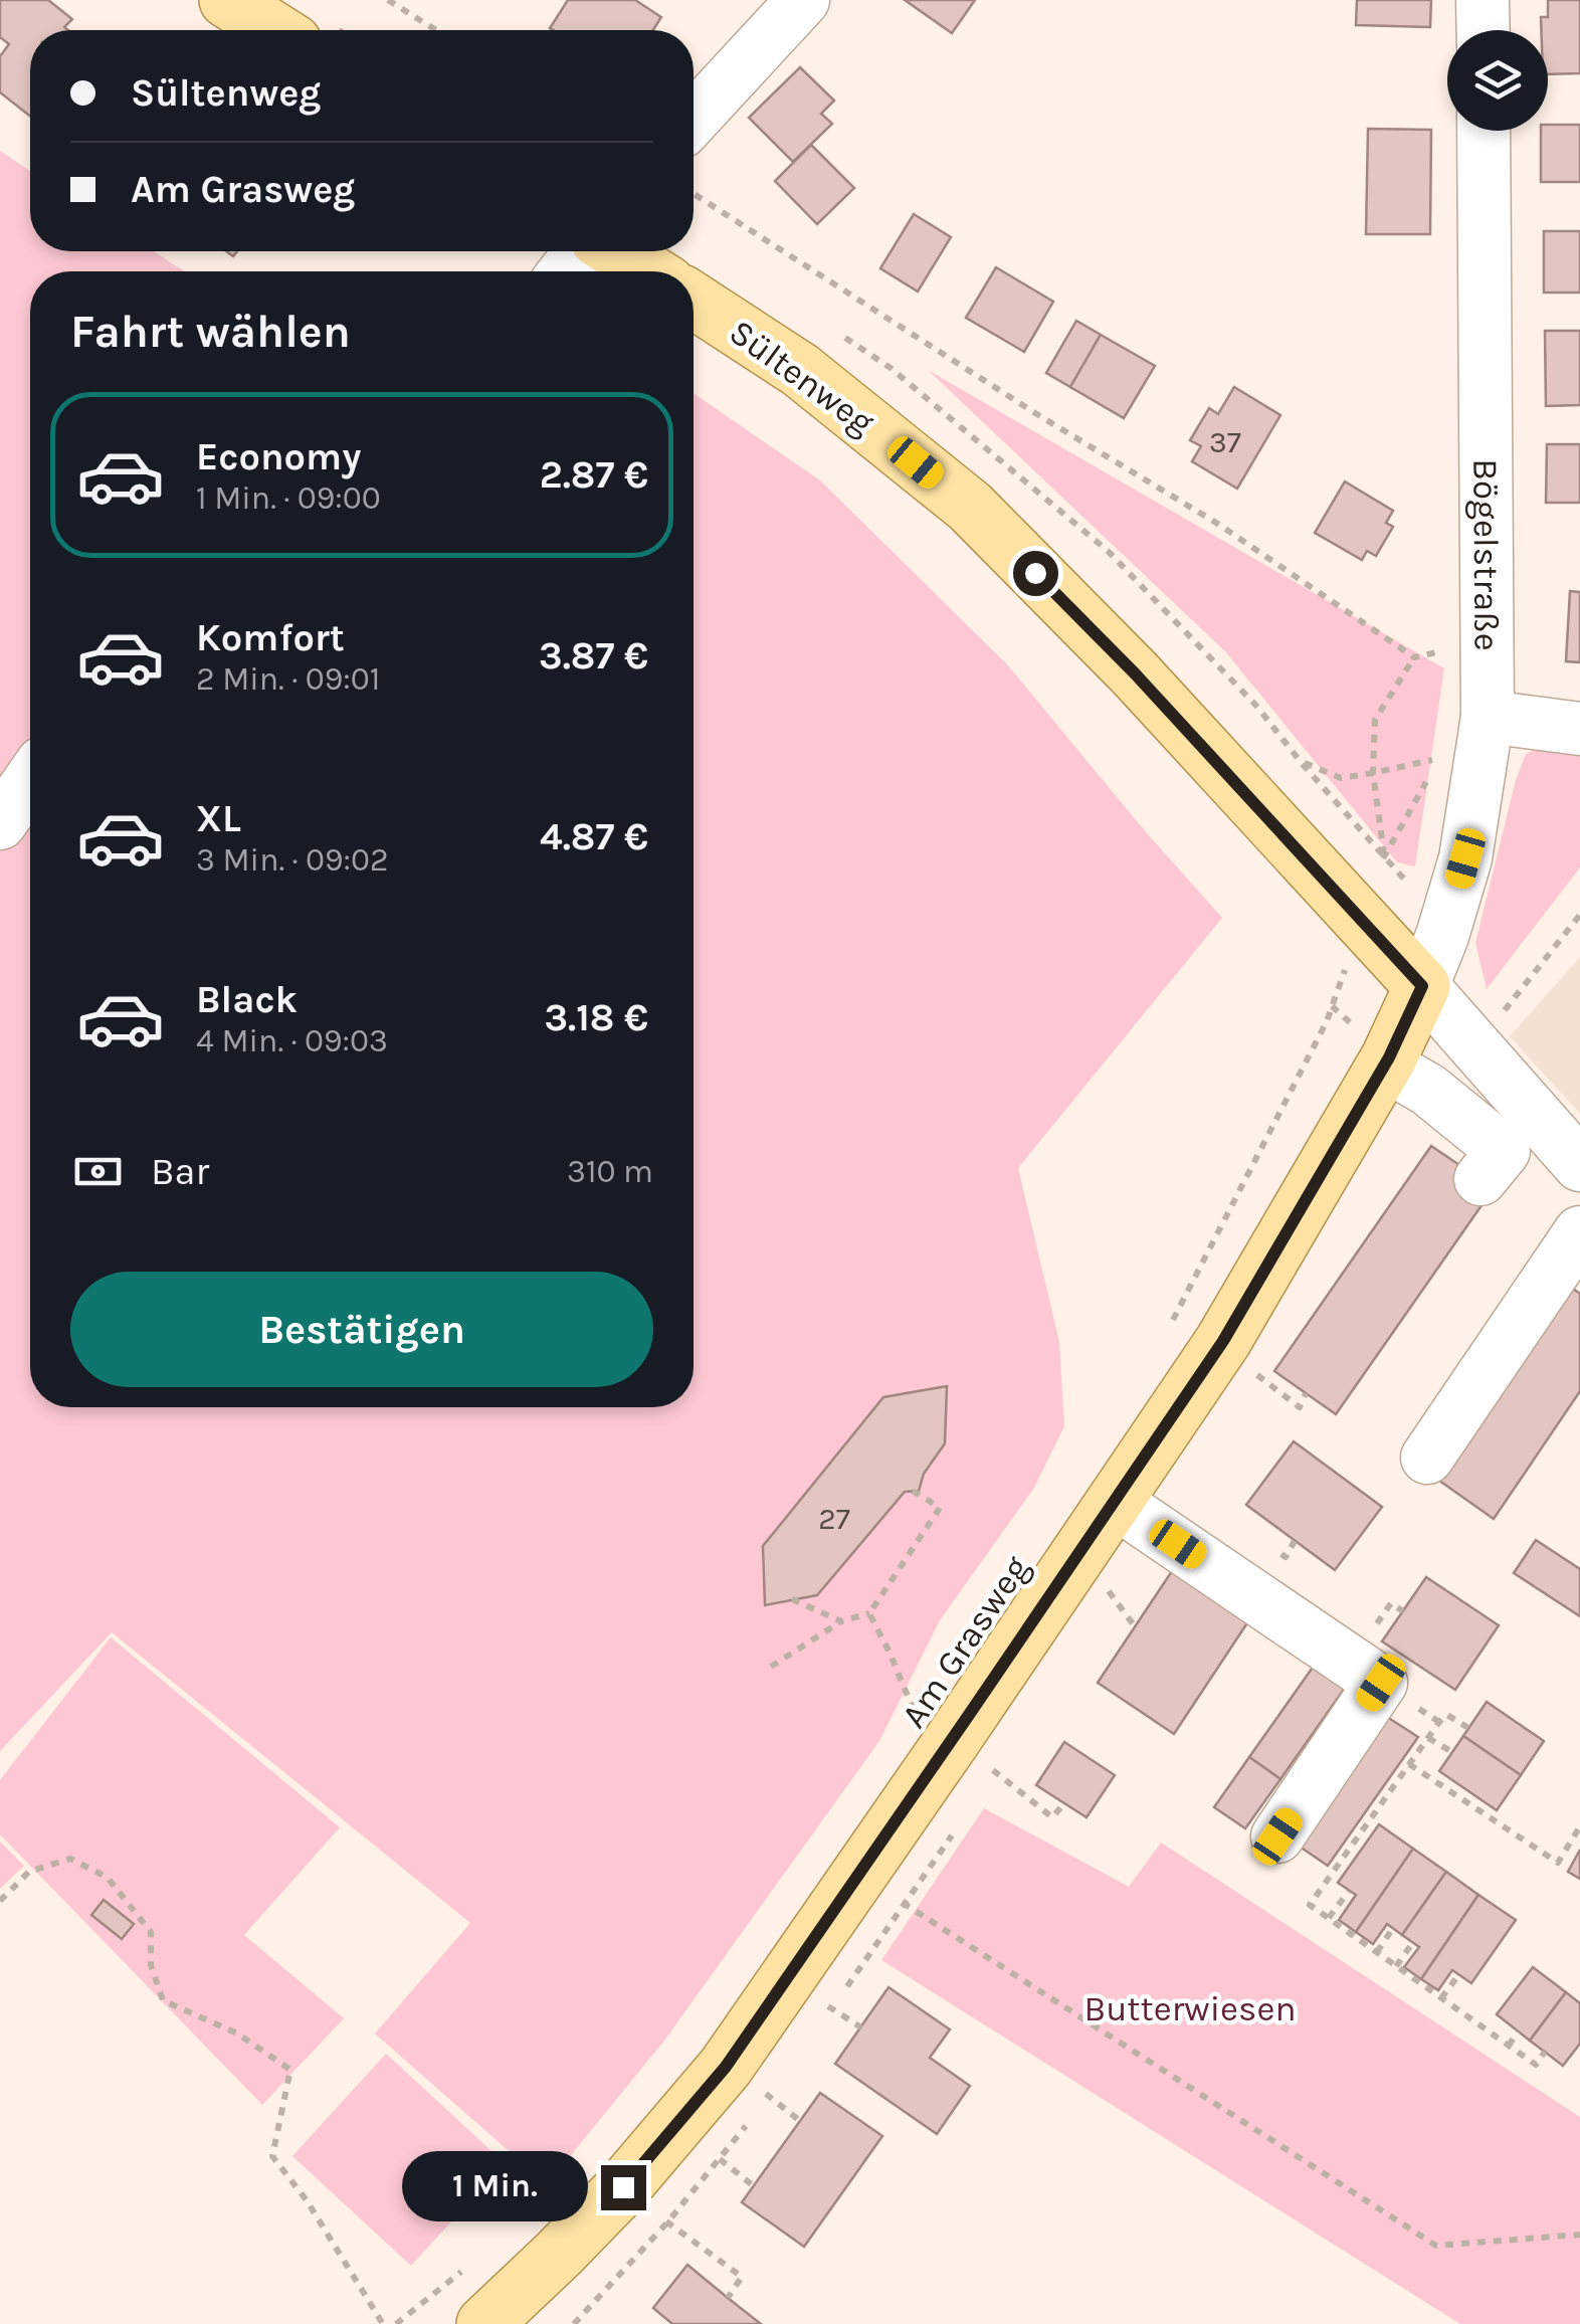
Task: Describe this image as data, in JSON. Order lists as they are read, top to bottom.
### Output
{
  "streets": {
    "main road": ["Sültenweg", "Am Grasweg"],
    "street": ["Bögelstraße"]
  },
  "crossings": [
    ["Sültenweg", "Bögelstraße"],
    ["Sültenweg", "Am Grasweg"],
    ["Bögelstraße", "Am Grasweg"]
  ],
  "parks": ["Butterwiesen"],
  "house_numbers": ["37", "27"],
  "page": {
    "banner": ["Sültenweg", "Am Grasweg"],
    "heading": "Fahrt wählen",
    "list": [
      {
        "name": "Economy",
        "note": "1 Min. · 09:00",
        "value": "2.87 €"
      },
      {
        "name": "Komfort",
        "note": "2 Min. · 09:01",
        "value": "3.87 €"
      },
      {
        "name": "XL",
        "note": "3 Min. · 09:02",
        "value": "4.87 €"
      },
      {
        "name": "Black",
        "note": "4 Min. · 09:03",
        "value": "3.18 €"
      }
    ],
    "pay": ["Bar", "310 m"],
    "buttons": "Bestätigen",
    "bubble": "1 Min."
  }
}
